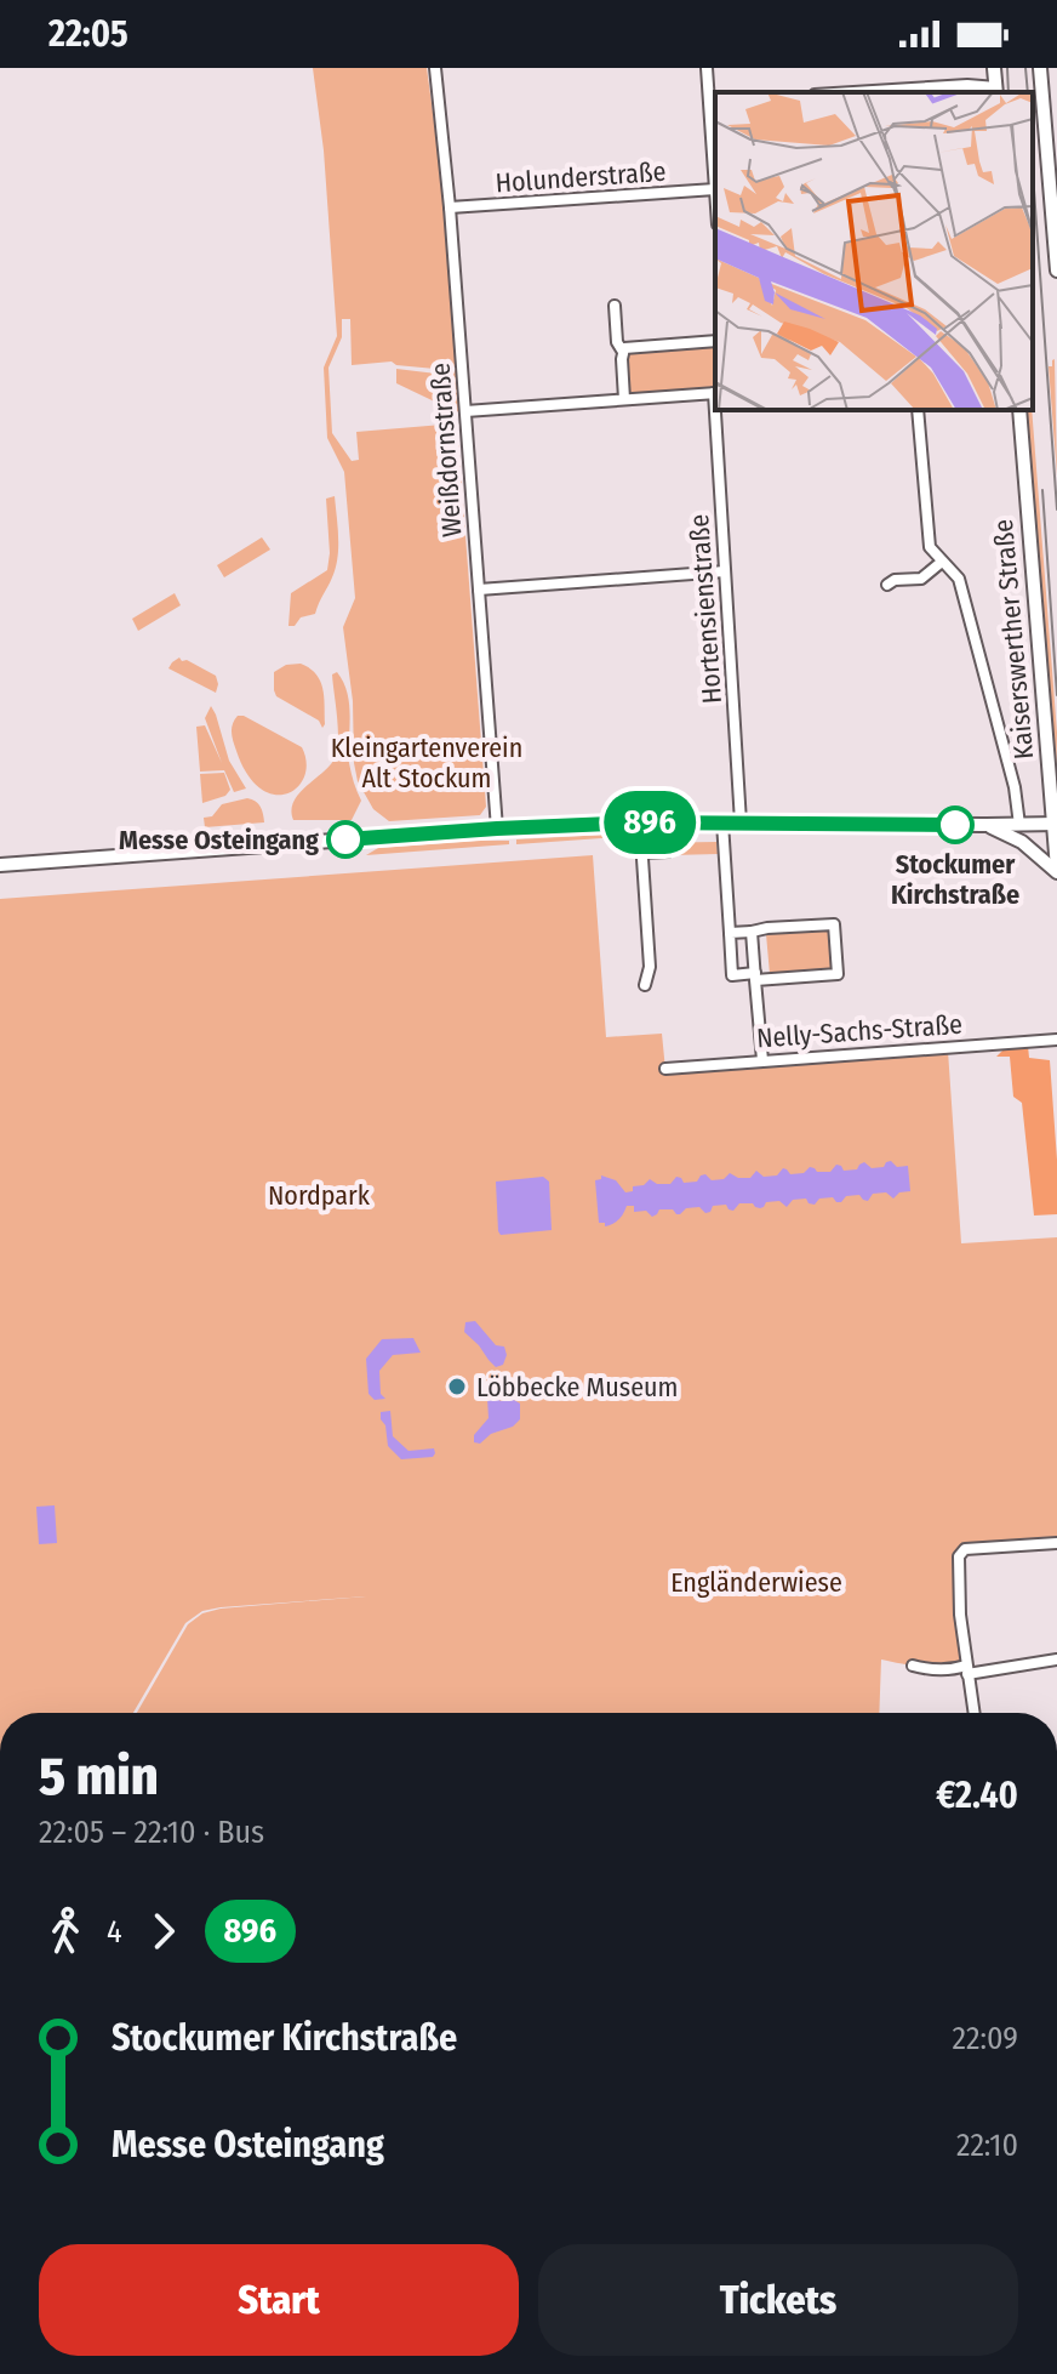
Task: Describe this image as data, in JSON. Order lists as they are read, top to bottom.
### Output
{
  "streets": {
    "street": [
      "Holunderstraße",
      "Weißdornstraße",
      "Hortensienstraße",
      "Kaiserswerther Straße",
      "Nelly-Sachs-Straße"
    ]
  },
  "crossings": [
    ["Holunderstraße", "Weißdornstraße"]
  ],
  "parks": ["Kleingartenverein Alt Stockum", "Nordpark", "Engländerwiese"],
  "places": ["Stockumer Kirchstraße", "Messe Osteingang", "Löbbecke Museum"],
  "lines": ["bus line 896"],
  "page": {
    "status": "22:05",
    "on_map": "896",
    "heading": ["5 min", "22:05 – 22:10 · Bus", "€2.40"],
    "legs": ["4", "896"],
    "list": [
      {
        "name": "Stockumer Kirchstraße",
        "value": "22:09"
      },
      {
        "name": "Messe Osteingang",
        "value": "22:10"
      }
    ],
    "buttons": ["Start", "Tickets"]
  }
}
